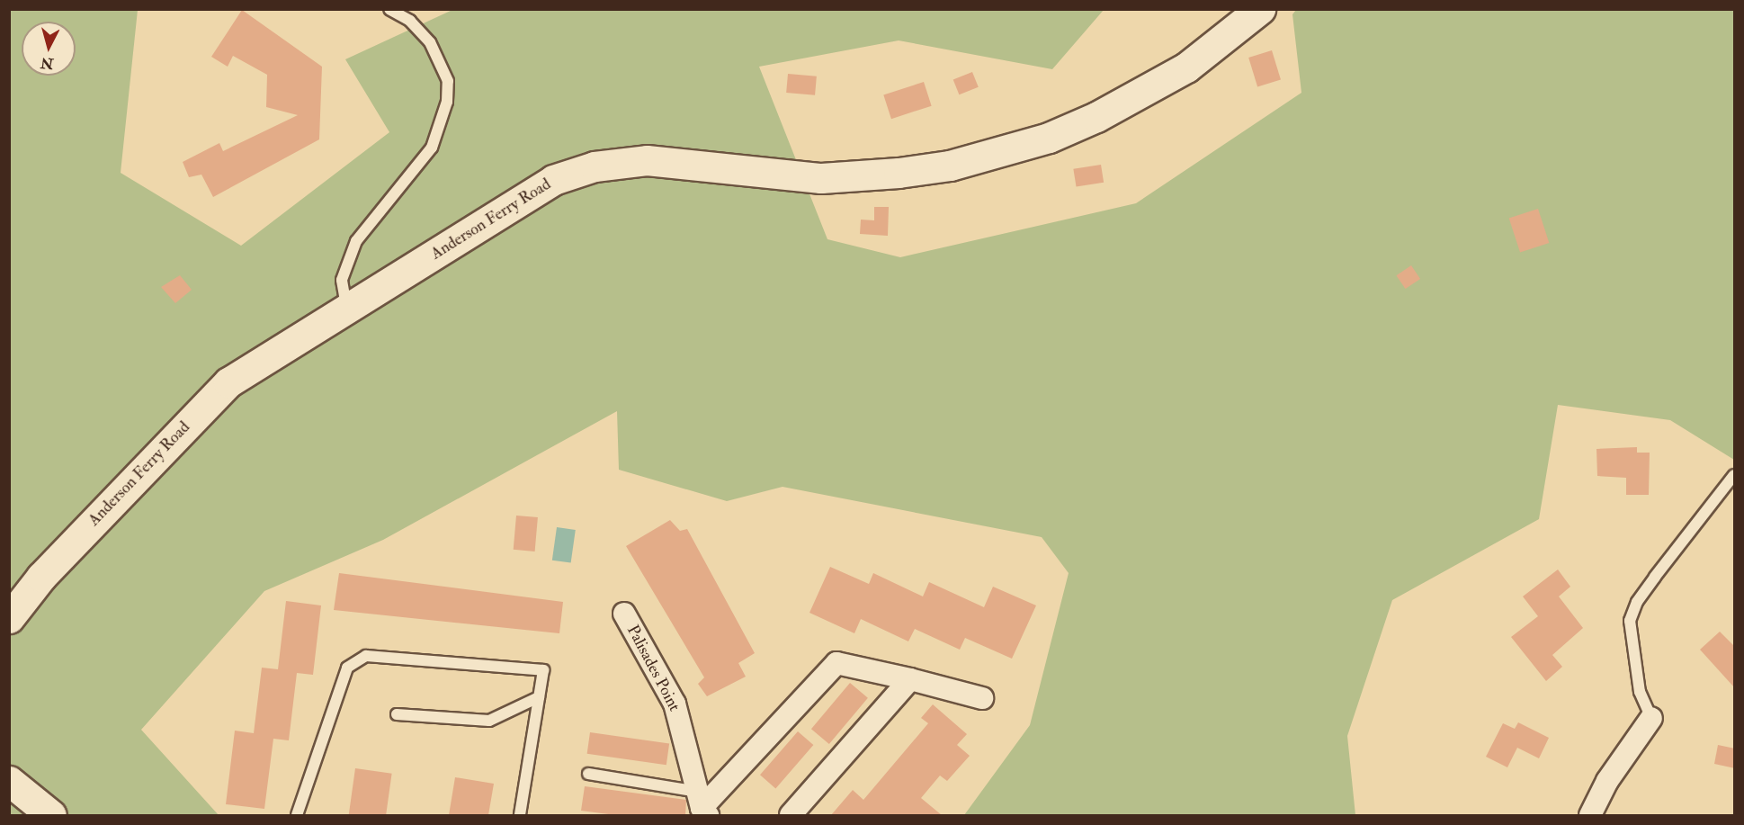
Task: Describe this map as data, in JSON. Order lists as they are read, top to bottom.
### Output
{
  "streets": {
    "street": ["Anderson Ferry Road", "Palisades Point"]
  },
  "north": "bottom"
}
